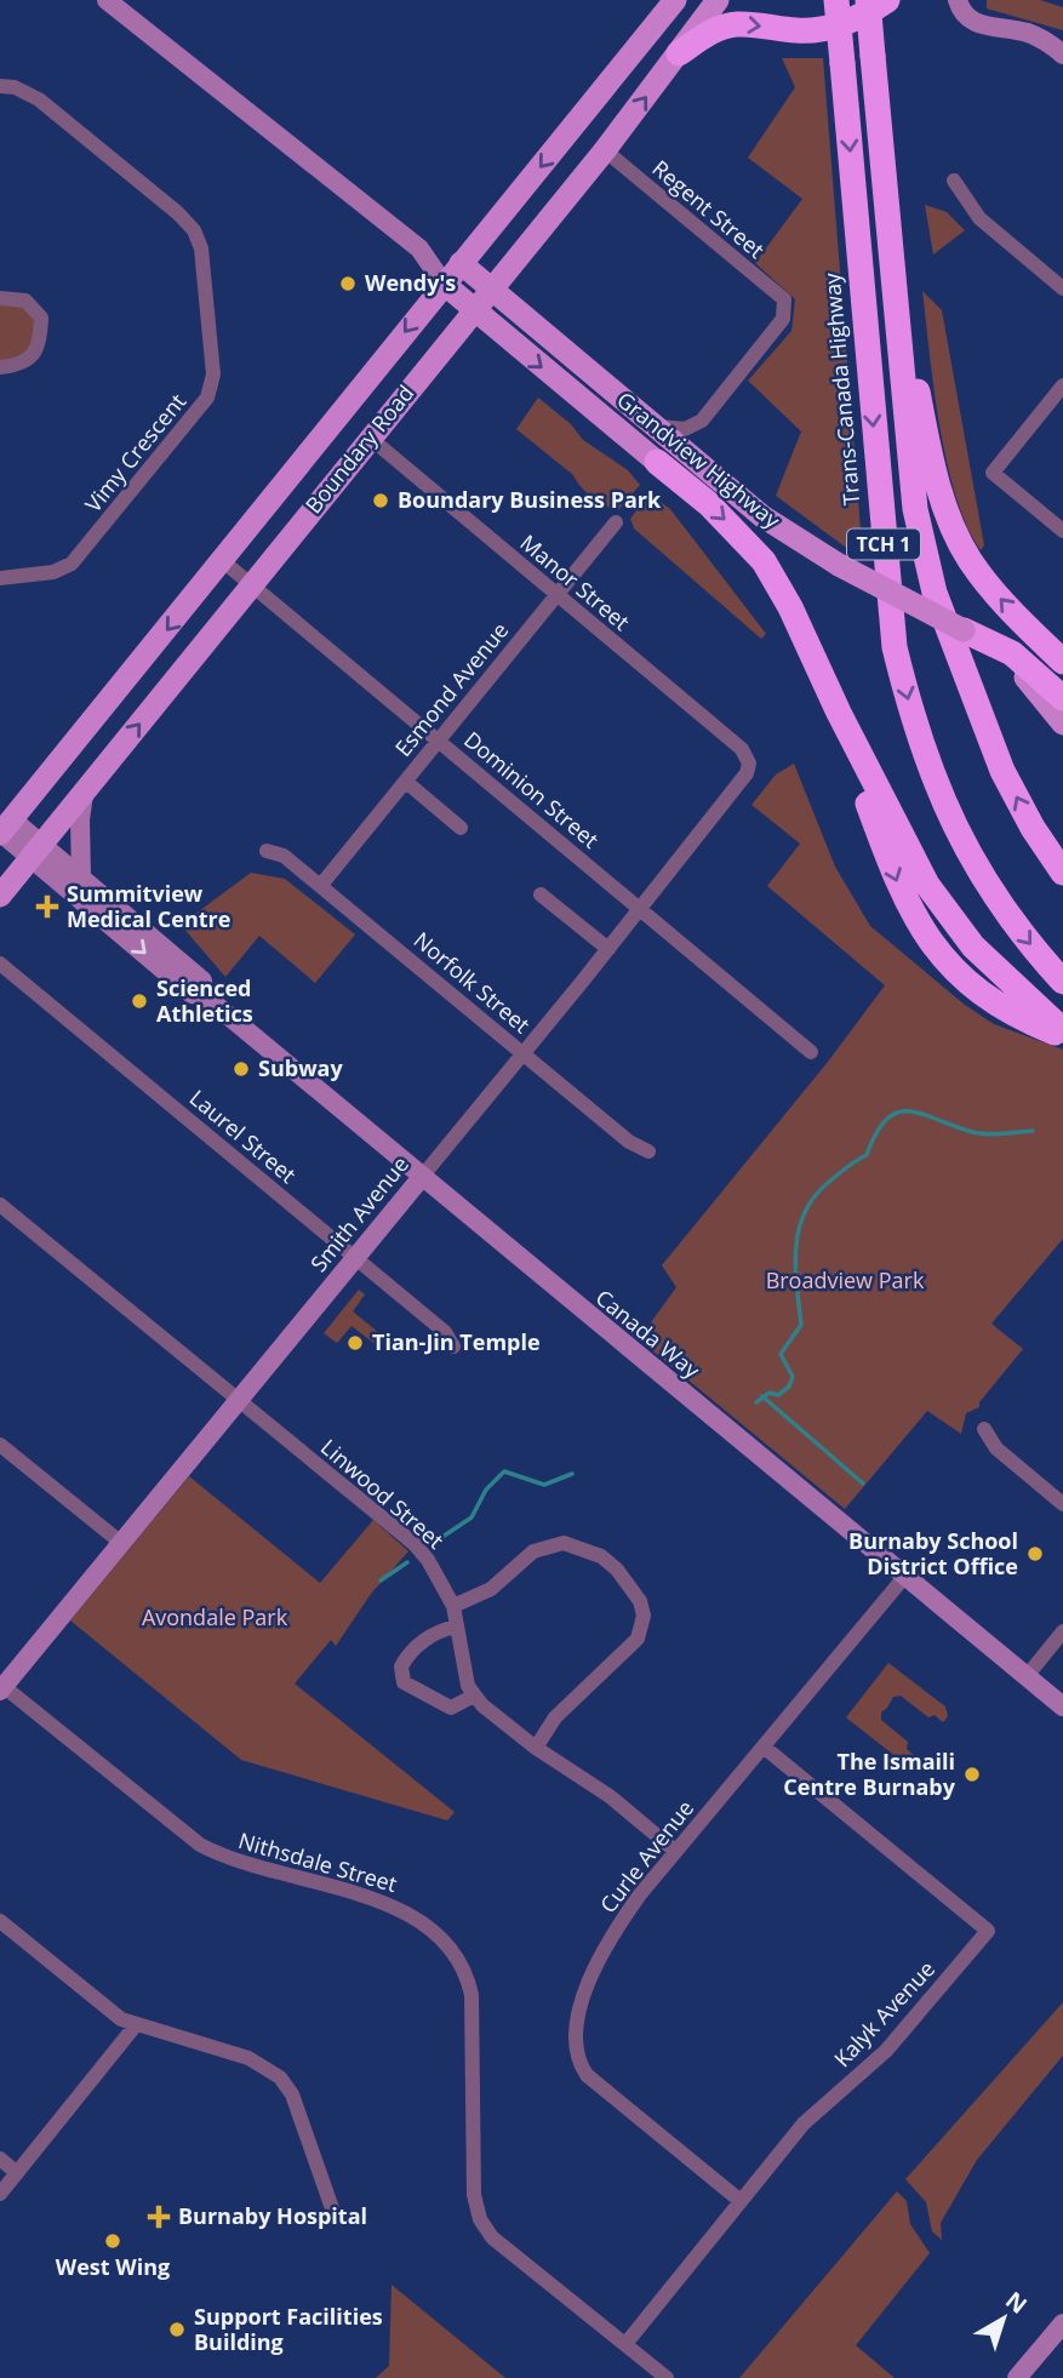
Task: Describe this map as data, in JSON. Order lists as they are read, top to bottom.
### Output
{
  "streets": {
    "highway": ["Trans-Canada Highway", "TCH 1"],
    "main road": [
      "Boundary Road",
      "Grandview Highway",
      "Smith Avenue",
      "Canada Way"
    ],
    "street": [
      "Regent Street",
      "Vimy Crescent",
      "Manor Street",
      "Esmond Avenue",
      "Dominion Street",
      "Norfolk Street",
      "Laurel Street",
      "Linwood Street",
      "Curle Avenue",
      "Nithsdale Street",
      "Kalyk Avenue"
    ]
  },
  "crossings": [
    ["Regent Street", "Boundary Road"],
    ["Regent Street", "Grandview Highway"],
    ["Boundary Road", "Grandview Highway"],
    ["Boundary Road", "Manor Street"],
    ["Boundary Road", "Dominion Street"],
    ["Boundary Road", "Canada Way"],
    ["Manor Street", "Esmond Avenue"],
    ["Manor Street", "Smith Avenue"],
    ["Esmond Avenue", "Dominion Street"],
    ["Esmond Avenue", "Norfolk Street"],
    ["Dominion Street", "Smith Avenue"],
    ["Norfolk Street", "Smith Avenue"],
    ["Laurel Street", "Smith Avenue"],
    ["Smith Avenue", "Canada Way"],
    ["Smith Avenue", "Linwood Street"],
    ["Smith Avenue", "Nithsdale Street"],
    ["Canada Way", "Curle Avenue"],
    ["Curle Avenue", "Kalyk Avenue"],
    ["Nithsdale Street", "Kalyk Avenue"]
  ],
  "parks": ["Broadview Park", "Avondale Park"],
  "places": {
    "other": [
      "Wendy's",
      "Boundary Business Park",
      "Scienced Athletics",
      "Subway",
      "Tian-Jin Temple",
      "Burnaby School District Office",
      "The Ismaili Centre Burnaby",
      "West Wing",
      "Support Facilities Building"
    ],
    "health": ["Summitview Medical Centre", "Burnaby Hospital"]
  },
  "north": "top right"
}
